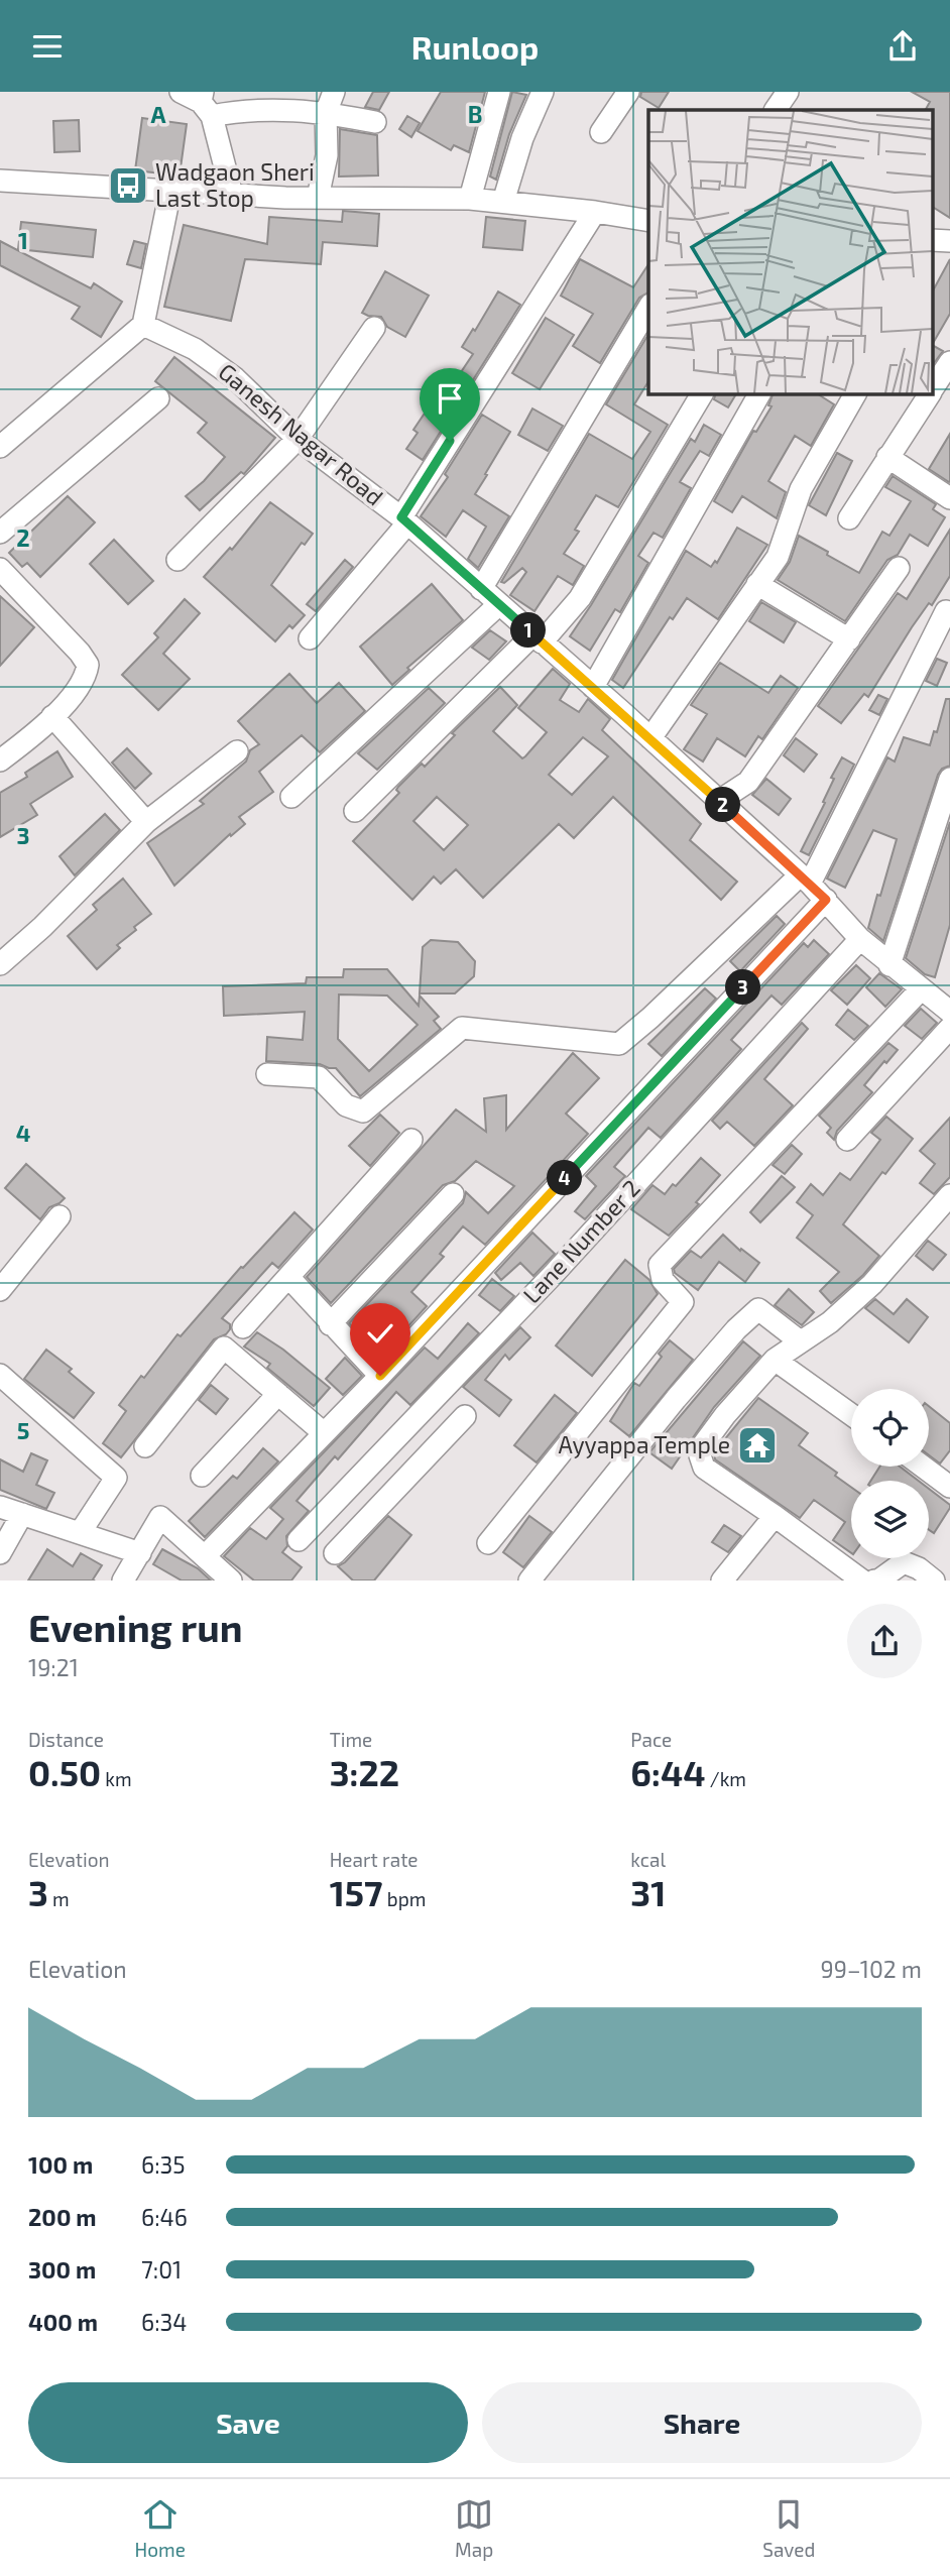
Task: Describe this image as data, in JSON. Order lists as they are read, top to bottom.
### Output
{
  "streets": {
    "street": ["Ganesh Nagar Road", "Lane Number 2"]
  },
  "crossings": [
    ["Ganesh Nagar Road", "Lane Number 2"]
  ],
  "places": {
    "bus stop": ["Wadgaon Sheri Last Stop"],
    "temple": ["Ayyappa Temple"]
  },
  "page": {
    "header": "Runloop",
    "pins": [
      "1",
      "2",
      "3",
      "4"
    ],
    "heading": ["Evening run", "19:21"],
    "stats": [
      ["Distance", "0.50 km"],
      ["Time", "3:22"],
      ["Pace", "6:44 /km"],
      ["Elevation", "3 m"],
      ["Heart rate", "157 bpm"],
      ["kcal", "31"]
    ],
    "chart": ["Elevation", "99–102 m"],
    "list": [
      {
        "name": "100 m",
        "note": "6:35"
      },
      {
        "name": "200 m",
        "note": "6:46"
      },
      {
        "name": "300 m",
        "note": "7:01"
      },
      {
        "name": "400 m",
        "note": "6:34"
      }
    ],
    "buttons": ["Save", "Share"],
    "tabs": ["Home", "Map", "Saved"]
  },
  "grid": {
    "columns": ["A", "B"],
    "rows": [
      "1",
      "2",
      "3",
      "4",
      "5"
    ]
  }
}
